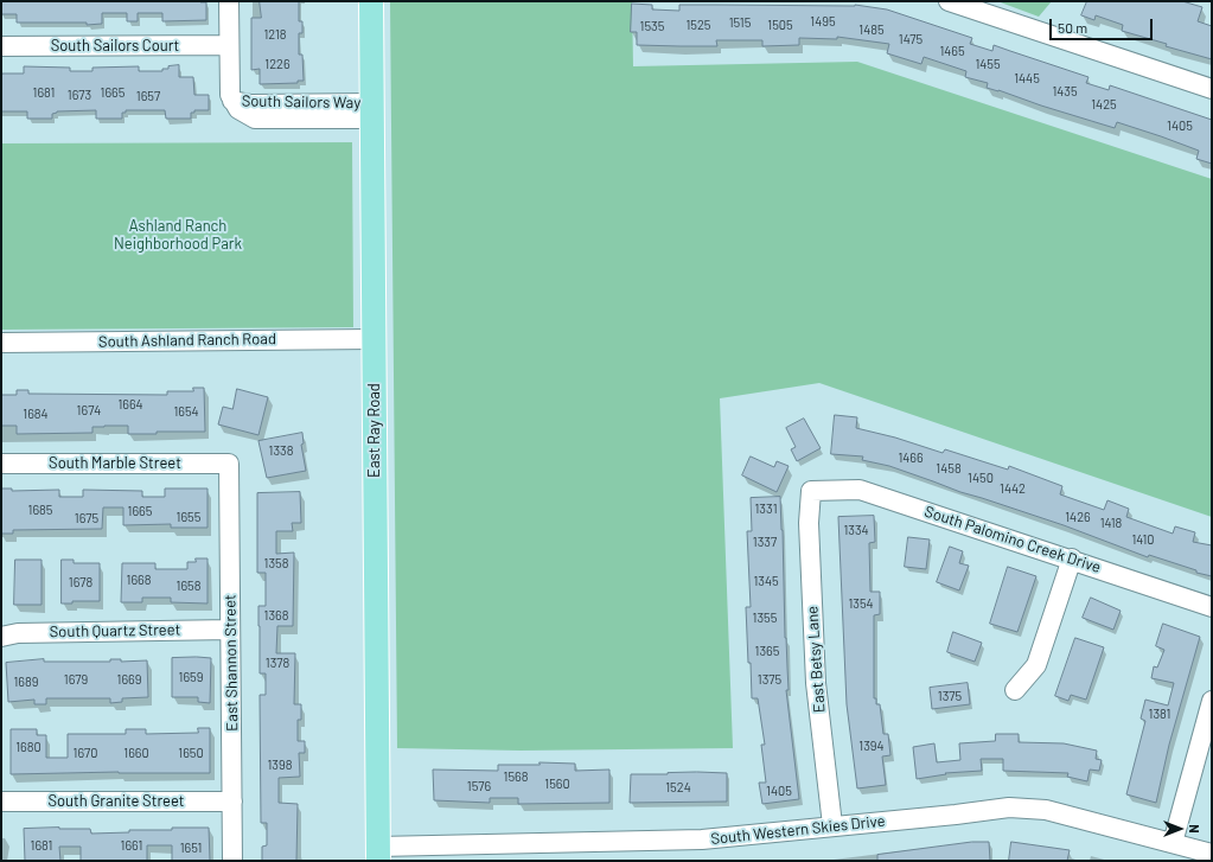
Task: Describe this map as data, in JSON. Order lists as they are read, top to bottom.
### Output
{
  "streets": {
    "main road": ["East Ray Road"],
    "street": [
      "South Sailors Court",
      "South Sailors Way",
      "South Ashland Ranch Road",
      "South Marble Street",
      "South Palomino Creek Drive",
      "South Quartz Street",
      "East Betsy Lane",
      "East Shannon Street",
      "South Granite Street",
      "South Western Skies Drive"
    ]
  },
  "crossings": [
    ["South Sailors Court", "South Sailors Way"],
    ["South Sailors Way", "East Ray Road"],
    ["South Ashland Ranch Road", "East Ray Road"],
    ["East Ray Road", "South Western Skies Drive"],
    ["South Marble Street", "East Shannon Street"],
    ["South Palomino Creek Drive", "East Betsy Lane"],
    ["South Quartz Street", "East Shannon Street"],
    ["East Betsy Lane", "South Western Skies Drive"],
    ["East Shannon Street", "South Granite Street"]
  ],
  "parks": ["Ashland Ranch Neighborhood Park"],
  "house_numbers": [
    "1495",
    "1515",
    "1525",
    "1505",
    "1535",
    "1485",
    "1218",
    "1475",
    "1465",
    "1226",
    "1455",
    "1445",
    "1435",
    "1681",
    "1665",
    "1673",
    "1657",
    "1425",
    "1405",
    "1664",
    "1674",
    "1654",
    "1684",
    "1338",
    "1466",
    "1458",
    "1450",
    "1442",
    "1331",
    "1685",
    "1665",
    "1655",
    "1426",
    "1675",
    "1418",
    "1334",
    "1410",
    "1337",
    "1358",
    "1668",
    "1345",
    "1678",
    "1658",
    "1354",
    "1368",
    "1355",
    "1365",
    "1378",
    "1659",
    "1679",
    "1669",
    "1375",
    "1689",
    "1375",
    "1381",
    "1394",
    "1680",
    "1670",
    "1660",
    "1650",
    "1398",
    "1568",
    "1560",
    "1576",
    "1524",
    "1405",
    "1681",
    "1661",
    "1651"
  ],
  "scale_bar": "50 m",
  "north": "right"
}
